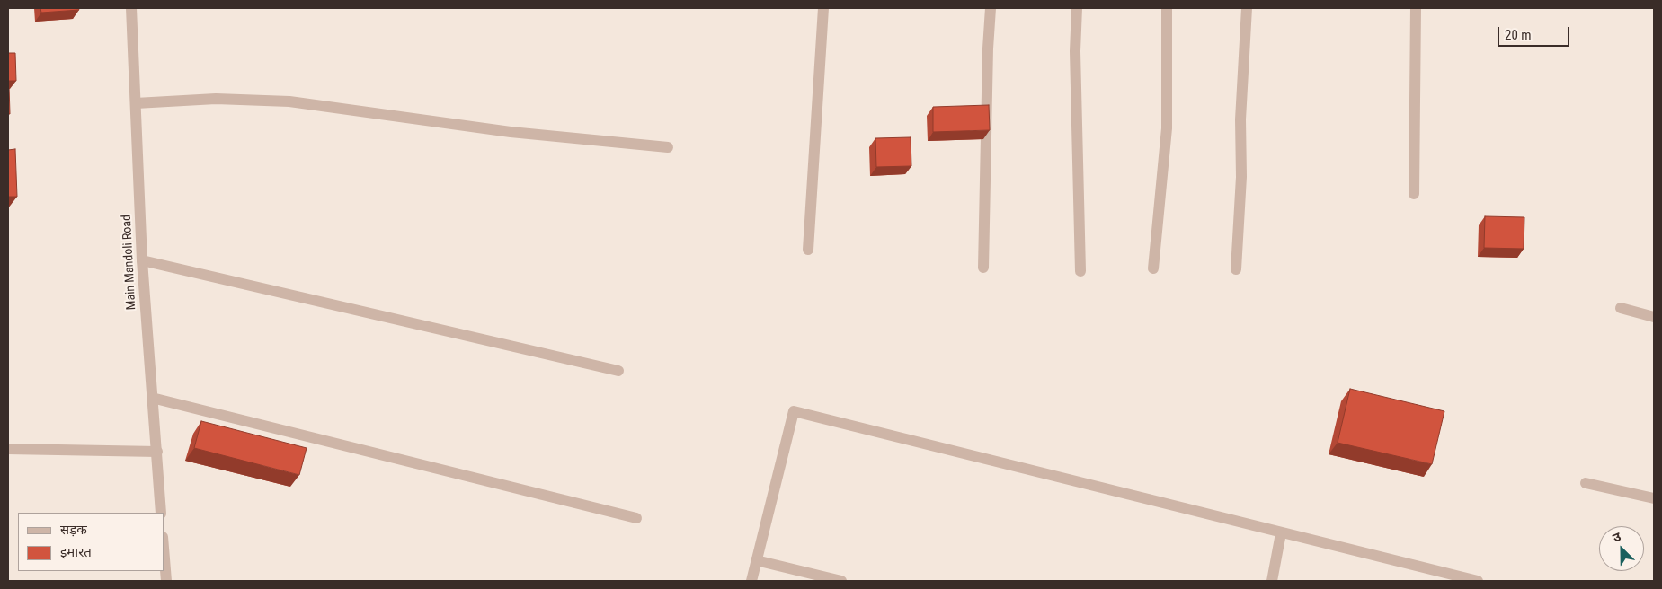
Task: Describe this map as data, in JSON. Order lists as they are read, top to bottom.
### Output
{
  "streets": {
    "street": ["Main Mandoli Road"]
  },
  "legend": ["सड़क", "इमारत"],
  "scale_bar": "20 m",
  "north": "top left"
}
